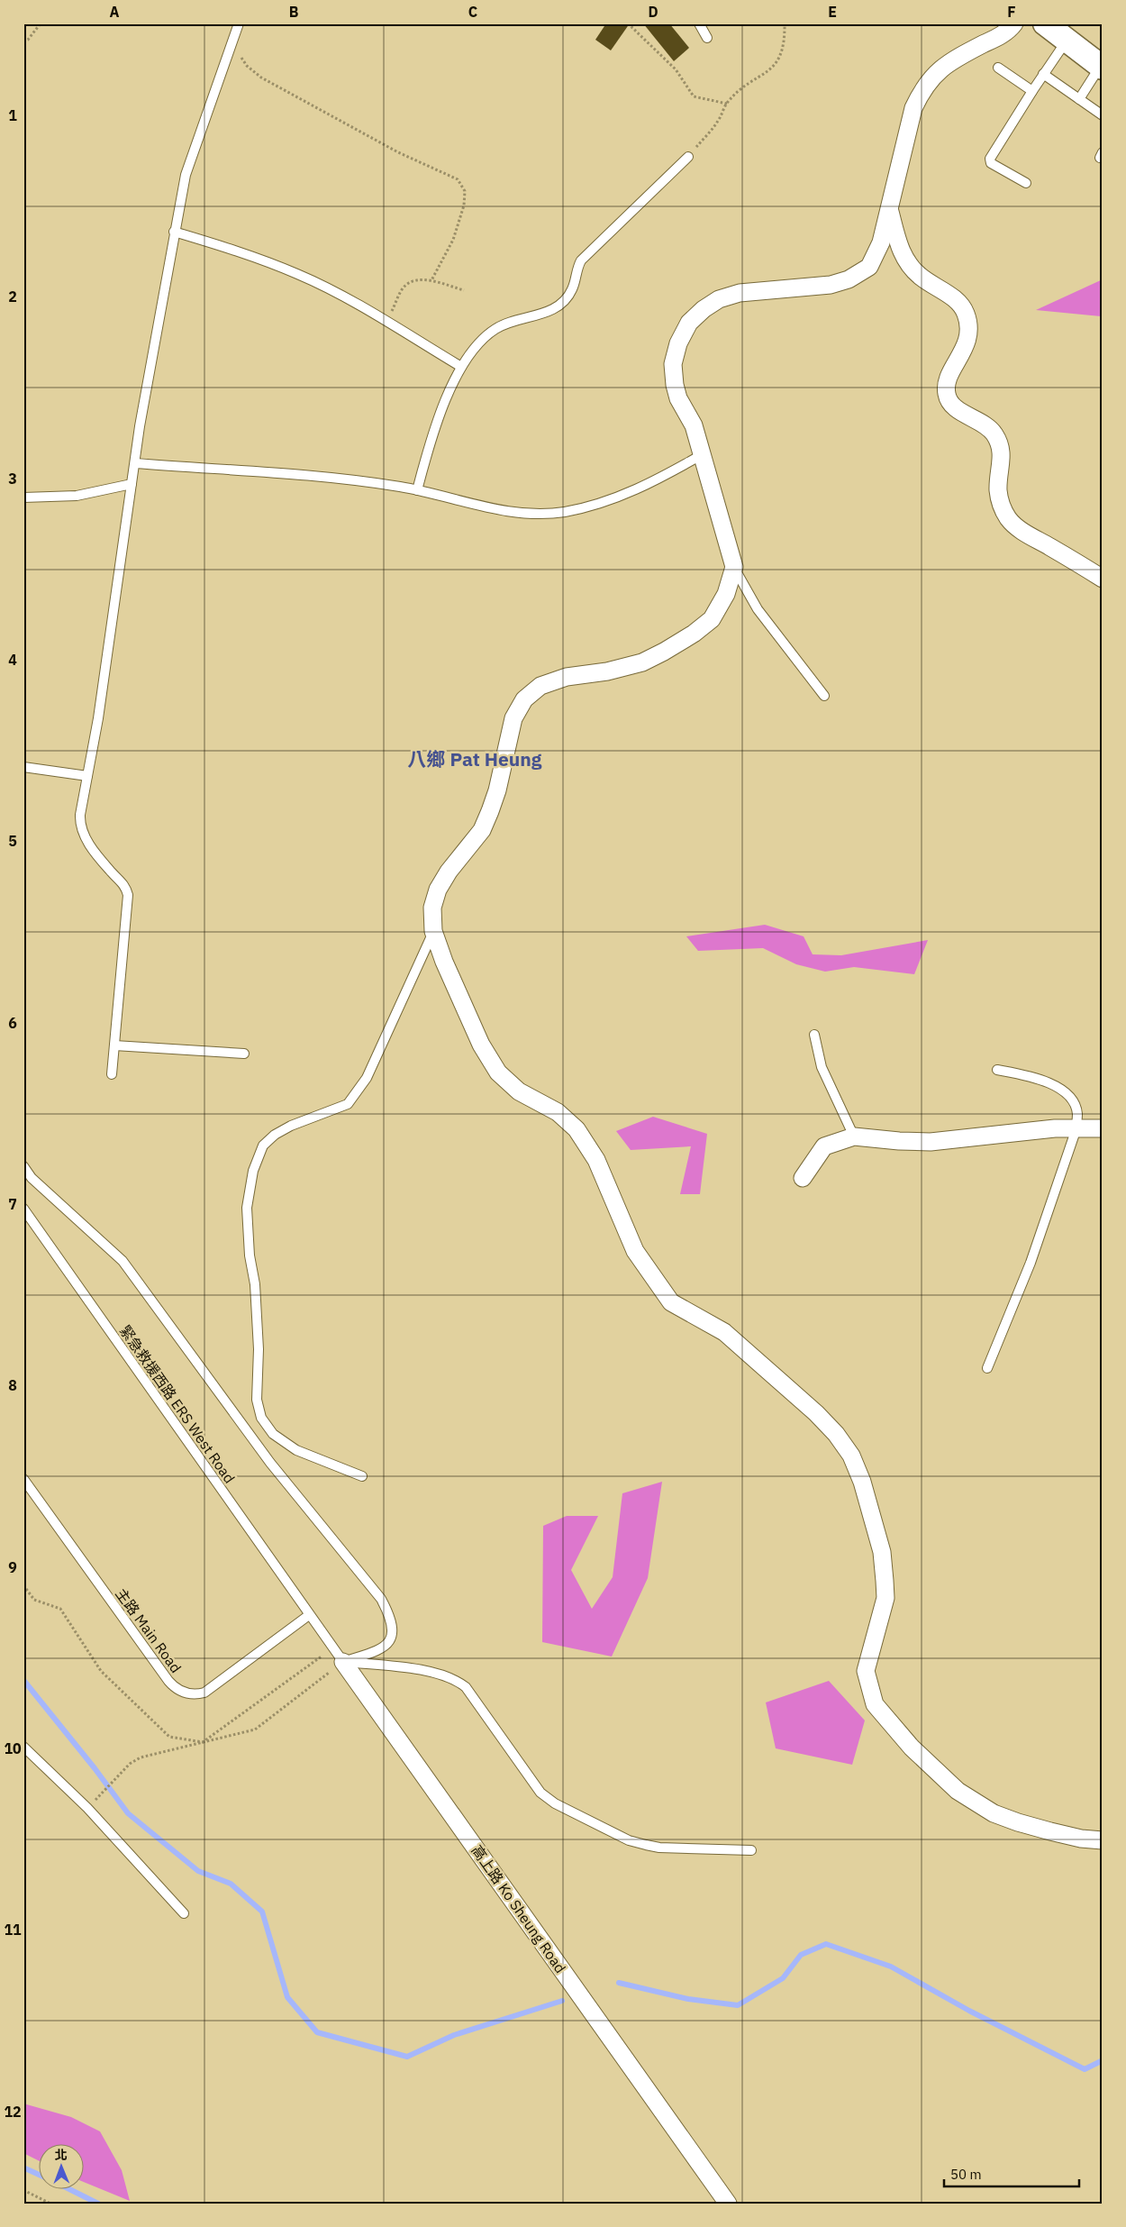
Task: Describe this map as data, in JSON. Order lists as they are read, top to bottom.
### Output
{
  "streets": {
    "street": ["高上路 Ko Sheung Road"],
    "lane": ["緊急救援西路 ERS West Road", "主路 Main Road"]
  },
  "crossings": [
    ["緊急救援西路 ERS West Road", "主路 Main Road"],
    ["緊急救援西路 ERS West Road", "高上路 Ko Sheung Road"],
    ["主路 Main Road", "高上路 Ko Sheung Road"]
  ],
  "districts": ["八鄉 Pat Heung"],
  "scale_bar": "50 m",
  "north": "top",
  "grid": {
    "columns": [
      "A",
      "B",
      "C",
      "D",
      "E",
      "F"
    ],
    "rows": [
      "1",
      "2",
      "3",
      "4",
      "5",
      "6",
      "7",
      "8",
      "9",
      "10",
      "11",
      "12"
    ]
  }
}
